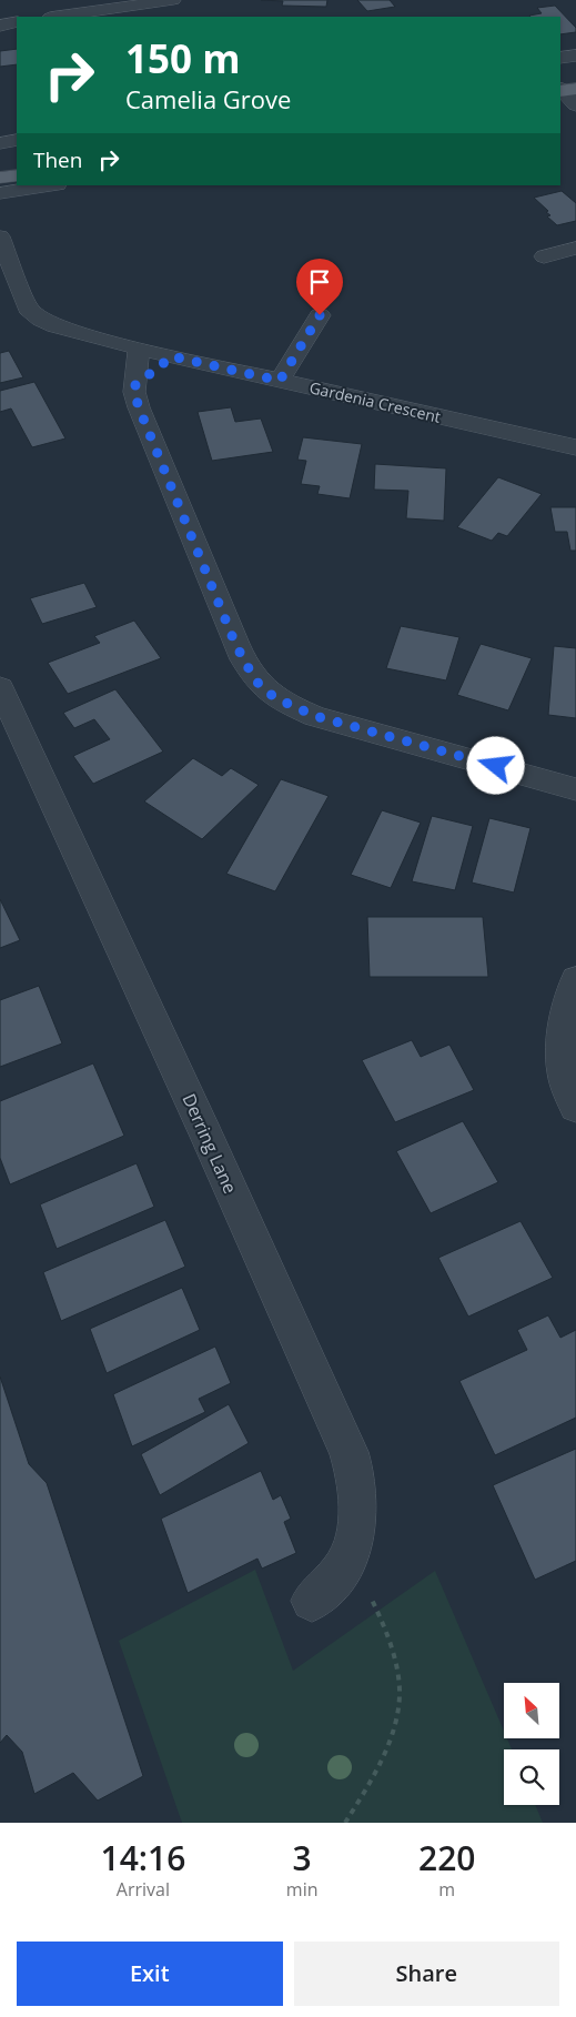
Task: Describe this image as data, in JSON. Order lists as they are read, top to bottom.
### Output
{
  "streets": {
    "street": ["Gardenia Crescent", "Derring Lane"]
  },
  "north": "top left",
  "page": {
    "turn": ["150 m", "Camelia Grove"],
    "then": "Then",
    "eta": [
      "14:16",
      "Arrival",
      "3",
      "min",
      "220",
      "m"
    ],
    "buttons": ["Exit", "Share"]
  }
}
